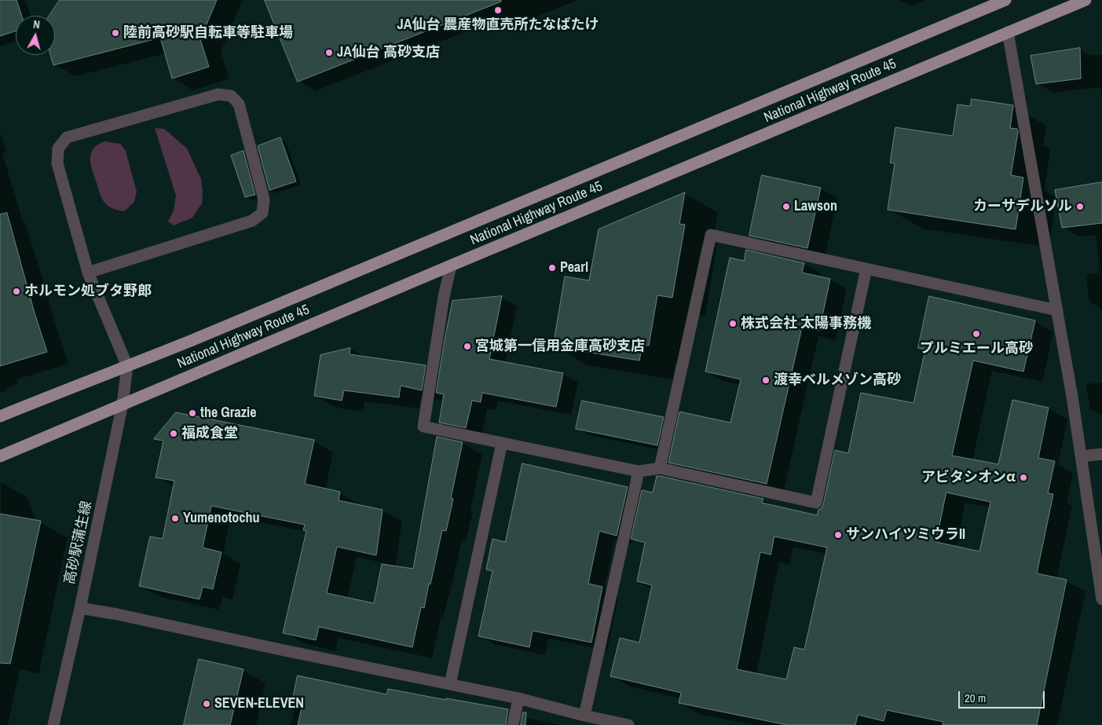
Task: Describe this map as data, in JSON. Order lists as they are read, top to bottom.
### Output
{
  "streets": {
    "highway": ["National Highway Route 45"],
    "street": ["高砂駅蒲生線"]
  },
  "crossings": [
    ["National Highway Route 45", "高砂駅蒲生線"]
  ],
  "places": [
    "JA仙台 農産物直売所たなばたけ",
    "陸前高砂駅自転車等駐車場",
    "JA仙台 高砂支店",
    "Lawson",
    "カーサデルソル",
    "Pearl",
    "ホルモン処ブタ野郎",
    "株式会社 太陽事務機",
    "プルミエール高砂",
    "宮城第一信用金庫高砂支店",
    "渡幸ベルメゾン高砂",
    "the Grazie",
    "福成食堂",
    "アビタシオンα",
    "Yumenotochu",
    "サンハイツミウラII",
    "SEVEN-ELEVEN"
  ],
  "scale_bar": "20 m",
  "north": "top"
}
